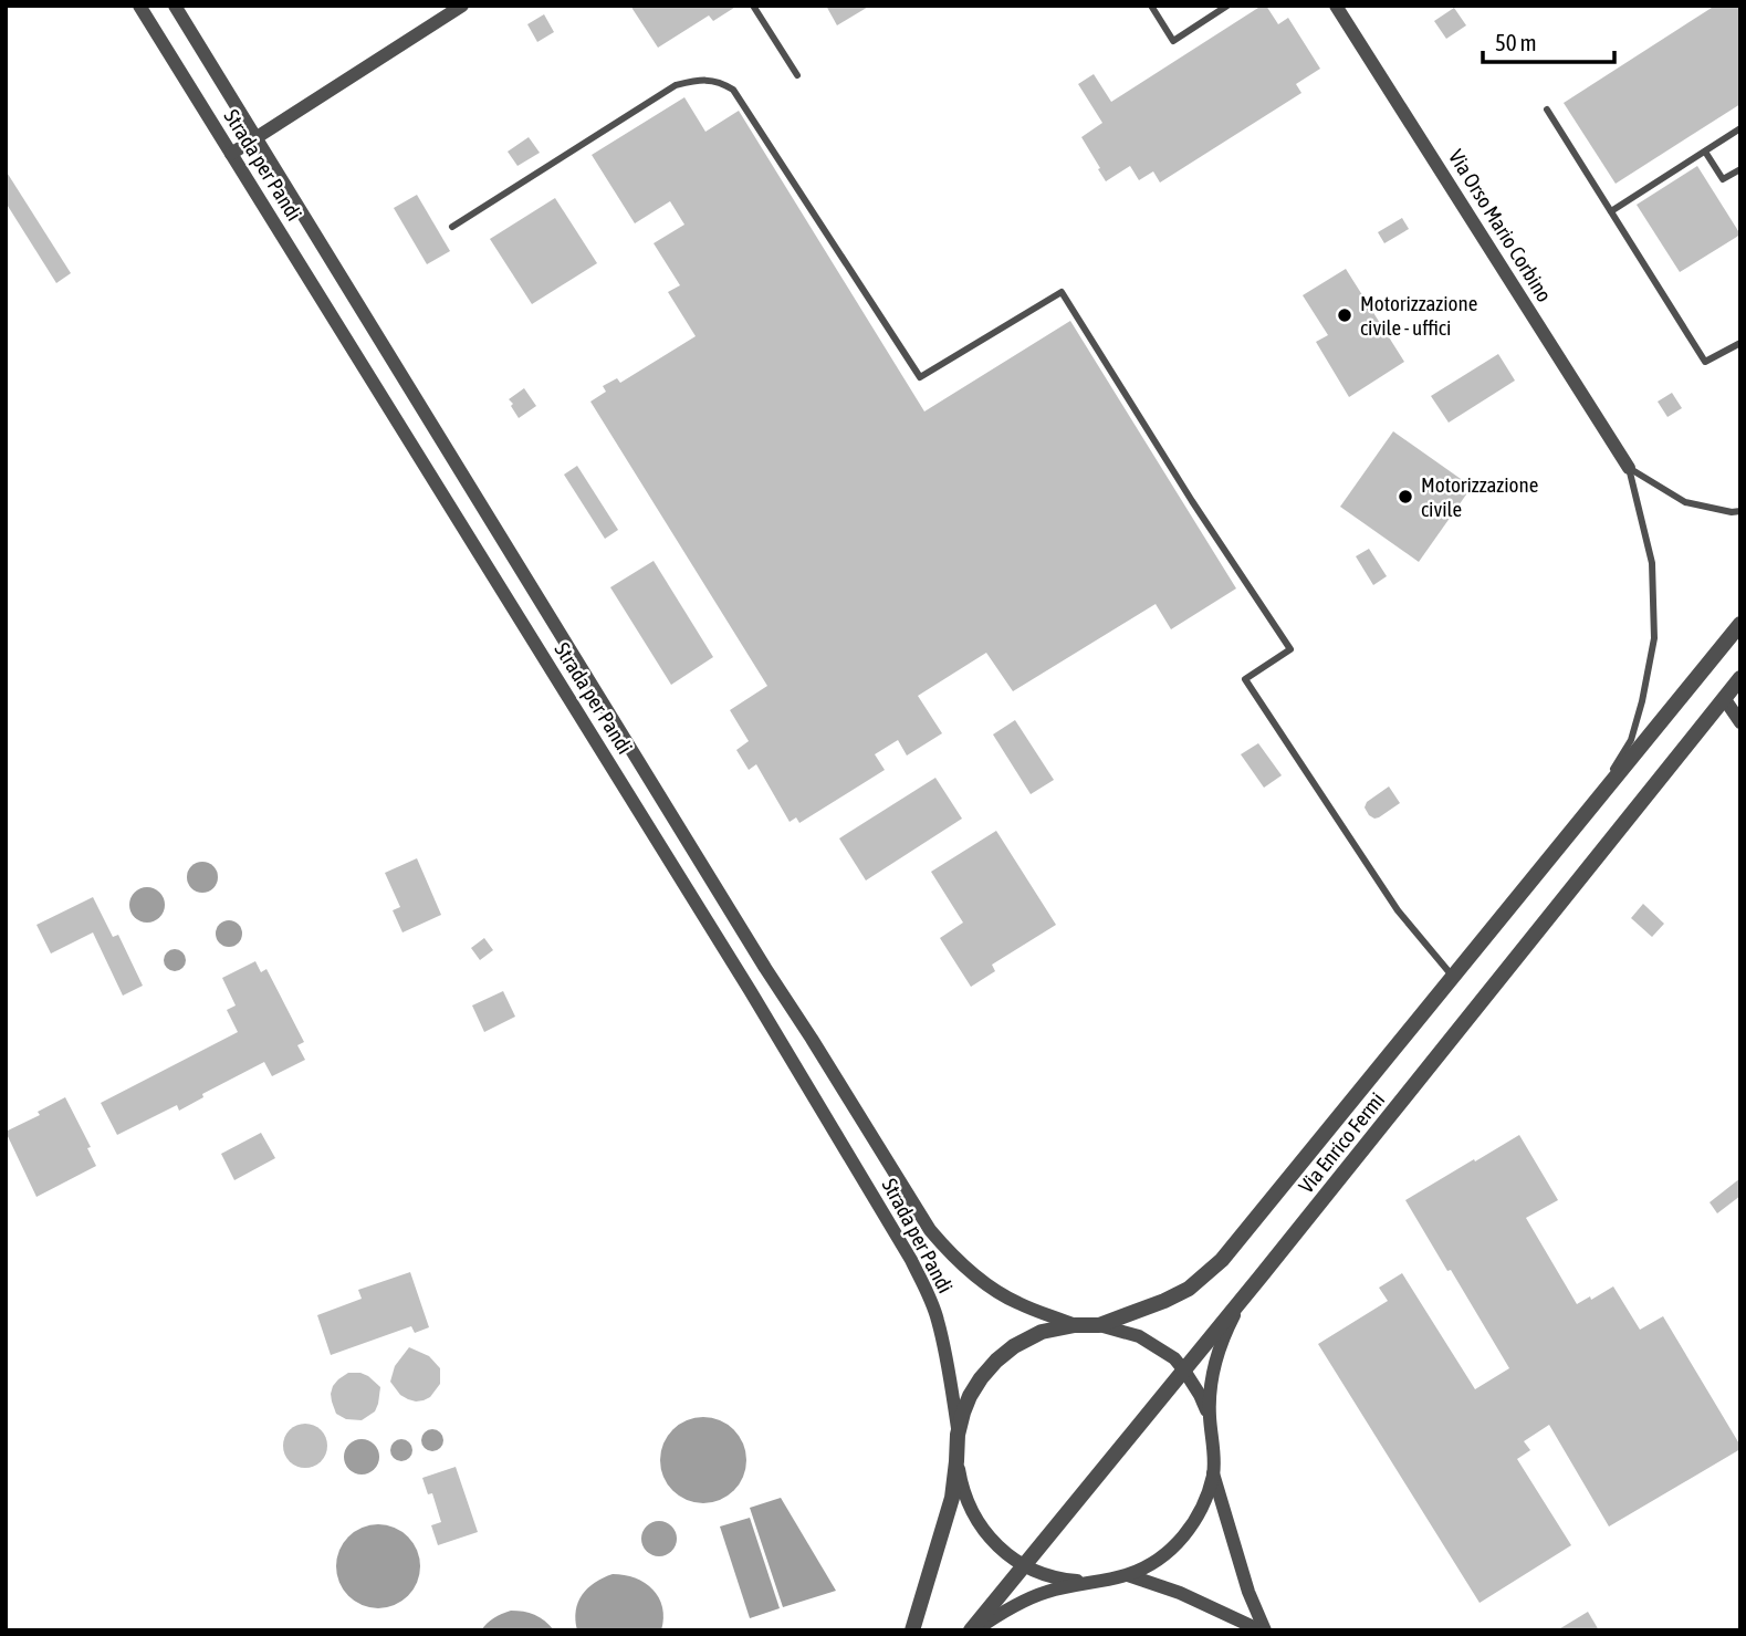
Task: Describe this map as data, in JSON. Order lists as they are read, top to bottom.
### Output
{
  "streets": {
    "street": ["Strada per Pandi", "Via Orso Mario Corbino", "Via Enrico Fermi"]
  },
  "crossings": [
    ["Strada per Pandi", "Via Enrico Fermi"]
  ],
  "places": ["Motorizzazione civile - uffici", "Motorizzazione civile"],
  "scale_bar": "50 m"
}
